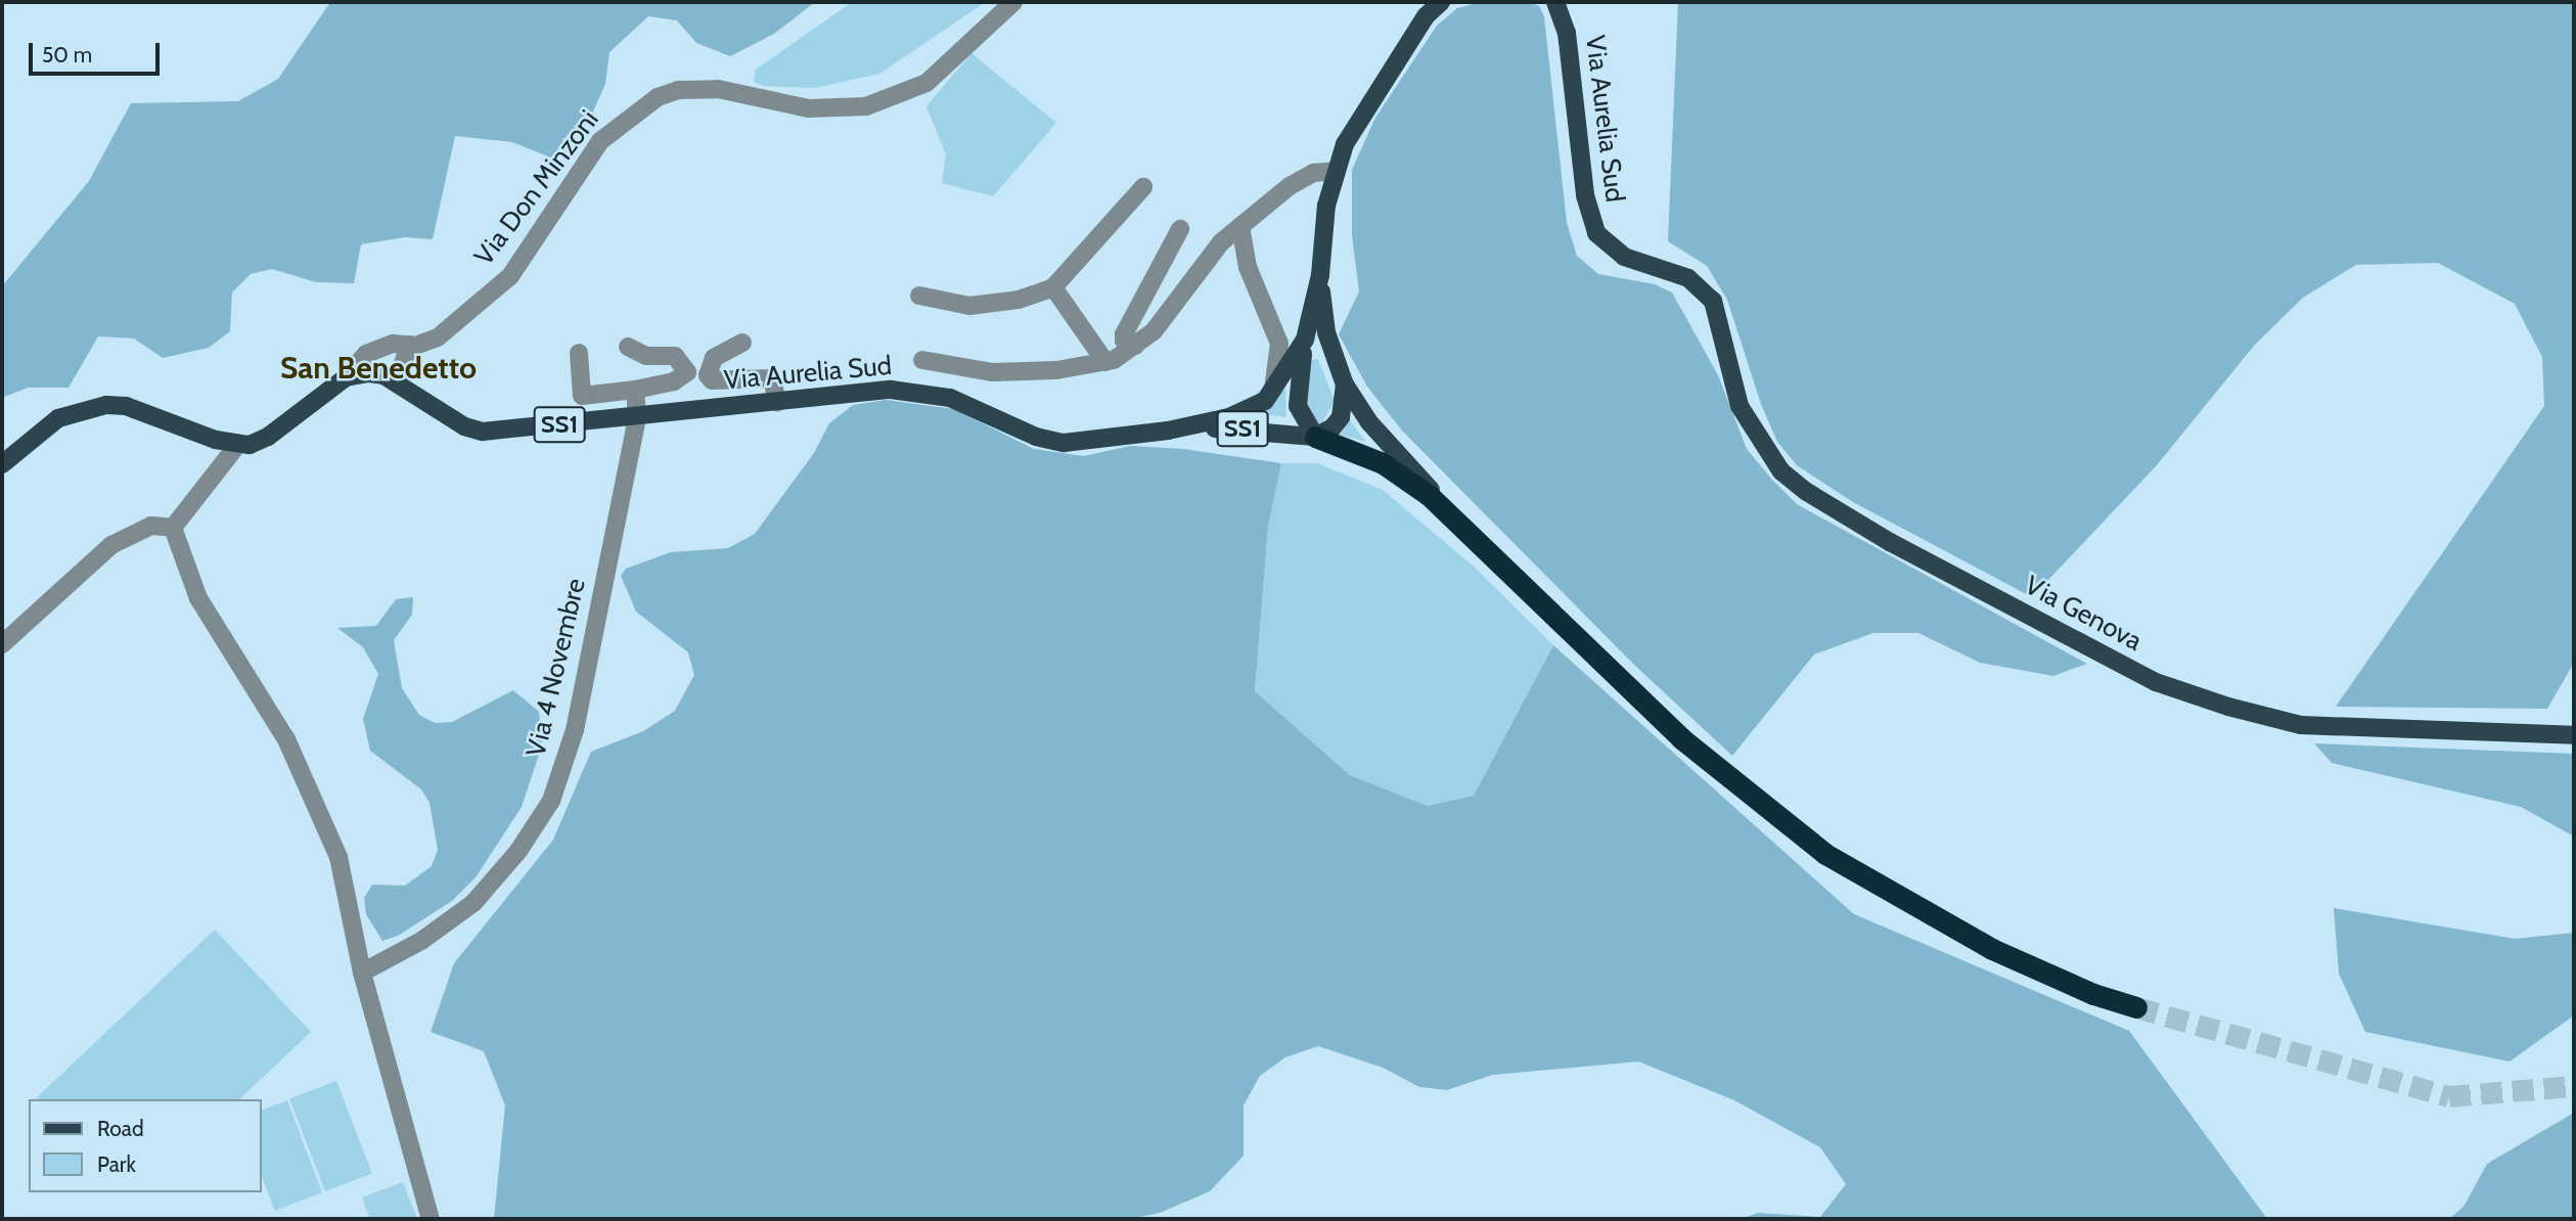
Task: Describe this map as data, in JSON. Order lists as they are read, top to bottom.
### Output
{
  "streets": {
    "main road": ["Via Aurelia Sud", "SS1", "Via Genova"],
    "street": ["Via Don Minzoni", "Via 4 Novembre"]
  },
  "crossings": [
    ["Via Aurelia Sud", "Via Don Minzoni"],
    ["Via Aurelia Sud", "SS1"],
    ["Via Aurelia Sud", "Via Genova"],
    ["Via Aurelia Sud", "Via 4 Novembre"]
  ],
  "districts": ["San Benedetto"],
  "legend": ["Road", "Park"],
  "scale_bar": "50 m"
}
